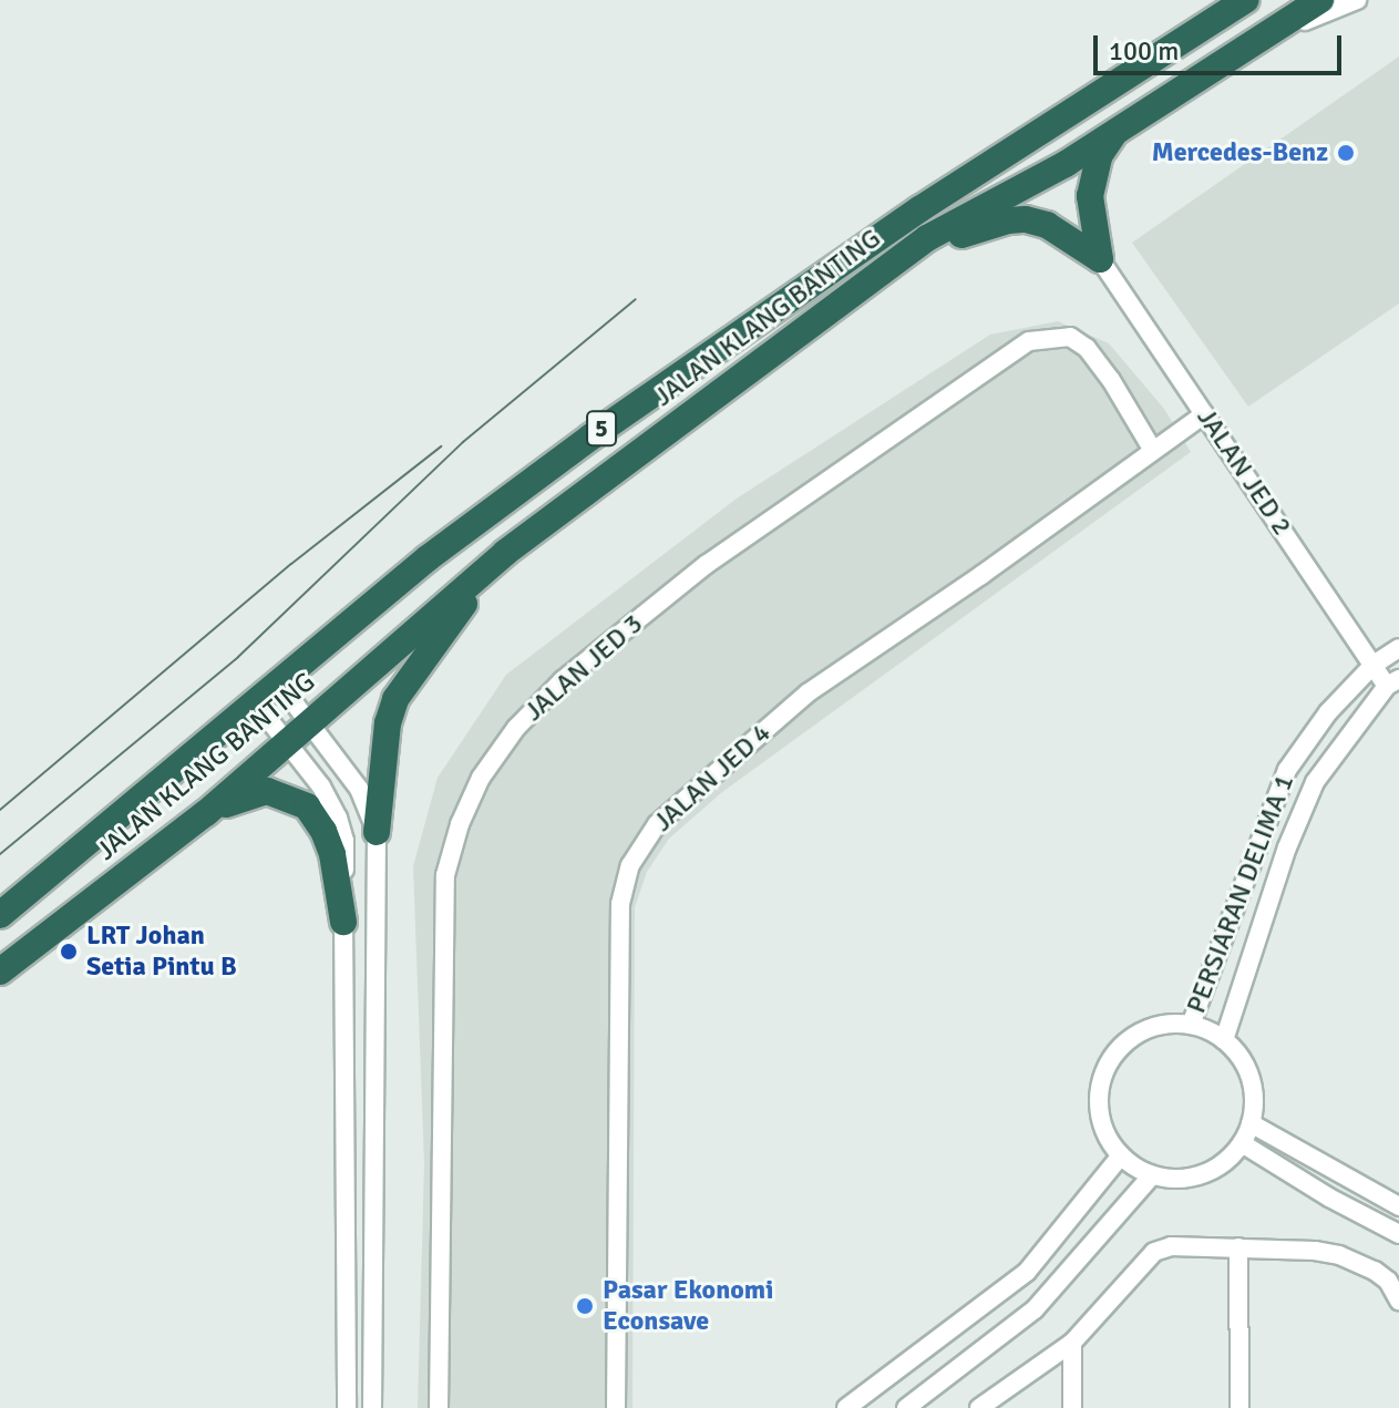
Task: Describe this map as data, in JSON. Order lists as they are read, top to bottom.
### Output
{
  "streets": {
    "highway": ["JALAN KLANG BANTING", "5"],
    "street": [
      "JALAN JED 2",
      "JALAN JED 3",
      "JALAN JED 4",
      "PERSIARAN DELIMA 1"
    ]
  },
  "crossings": [
    ["JALAN JED 2", "JALAN JED 4"],
    ["JALAN JED 2", "PERSIARAN DELIMA 1"],
    ["JALAN JED 3", "JALAN JED 4"]
  ],
  "places": ["Mercedes-Benz", "LRT Johan Setia Pintu B", "Pasar Ekonomi Econsave"],
  "scale_bar": "100 m"
}
